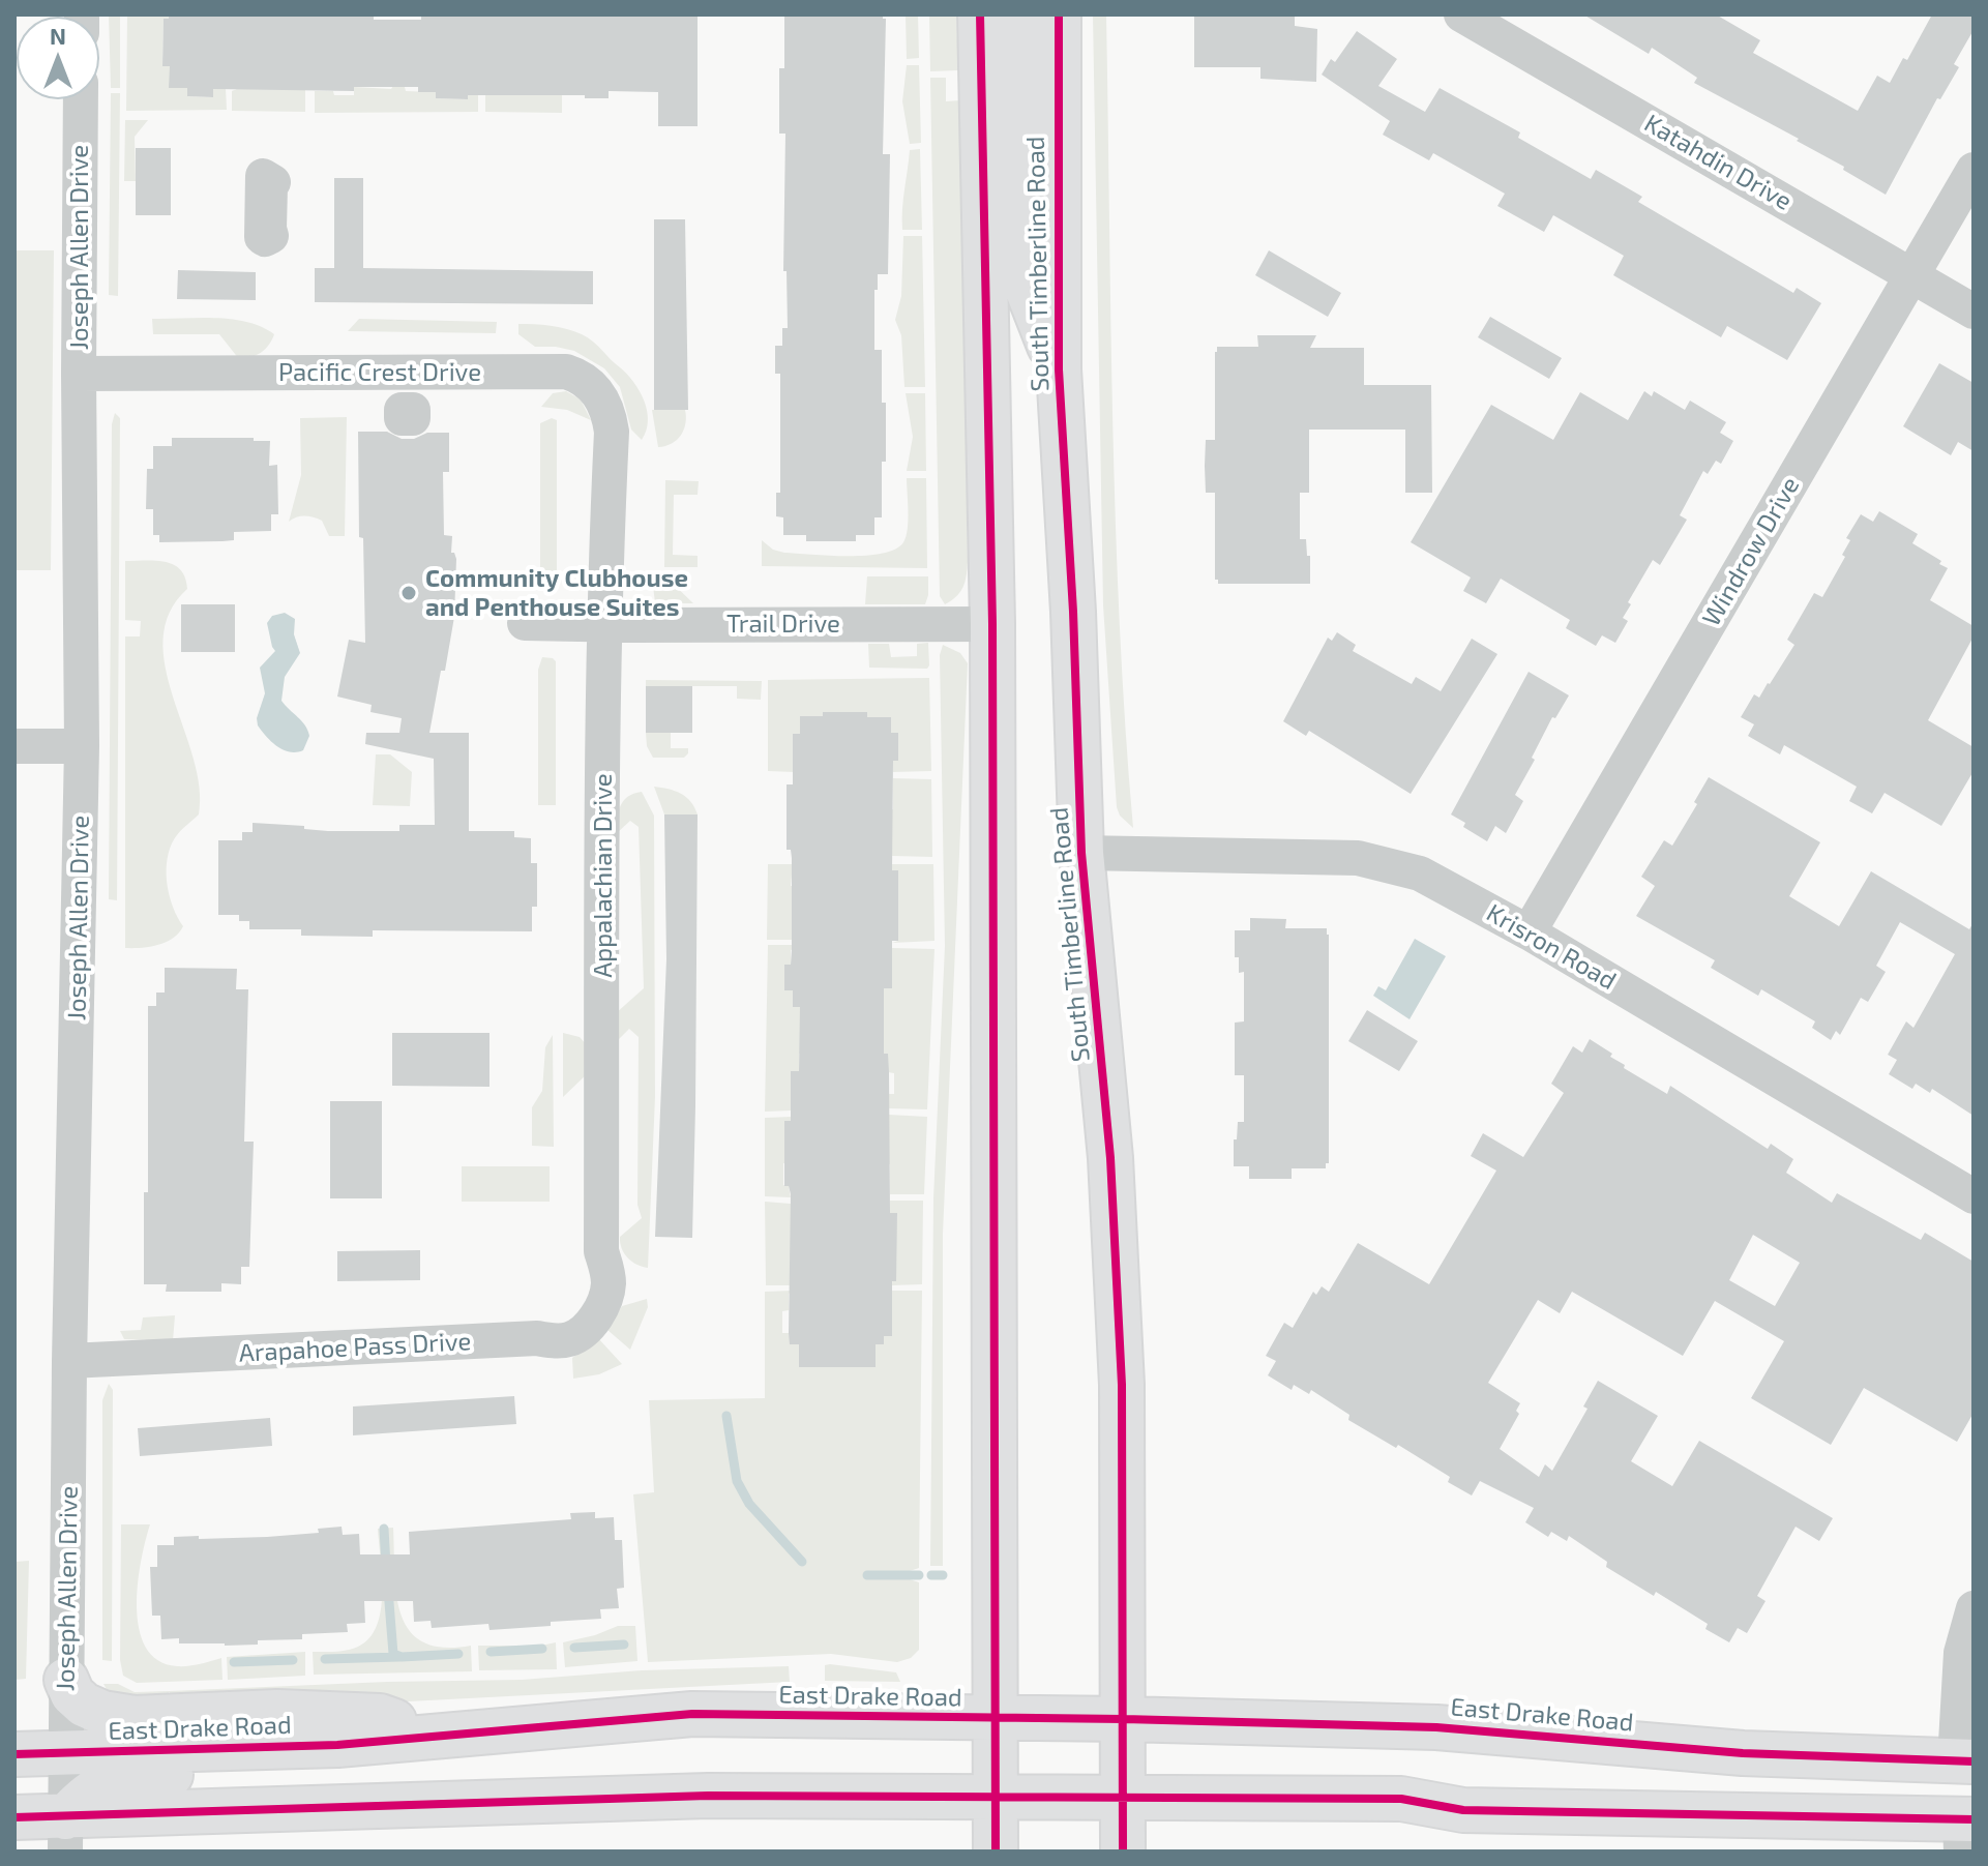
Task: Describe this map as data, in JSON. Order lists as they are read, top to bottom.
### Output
{
  "streets": {
    "main road": ["South Timberline Road", "East Drake Road"],
    "street": [
      "Katahdin Drive",
      "Joseph Allen Drive",
      "Pacific Crest Drive",
      "Windrow Drive",
      "Trail Drive",
      "Appalachian Drive",
      "Krisron Road",
      "Arapahoe Pass Drive"
    ]
  },
  "crossings": [
    ["Katahdin Drive", "Windrow Drive"],
    ["Joseph Allen Drive", "Pacific Crest Drive"],
    ["Joseph Allen Drive", "Arapahoe Pass Drive"],
    ["Joseph Allen Drive", "East Drake Road"],
    ["South Timberline Road", "Krisron Road"],
    ["South Timberline Road", "East Drake Road"],
    ["Pacific Crest Drive", "Appalachian Drive"],
    ["Windrow Drive", "Krisron Road"],
    ["Trail Drive", "Appalachian Drive"],
    ["Appalachian Drive", "Arapahoe Pass Drive"]
  ],
  "places": ["Community Clubhouse and Penthouse Suites"],
  "north": "top"
}
